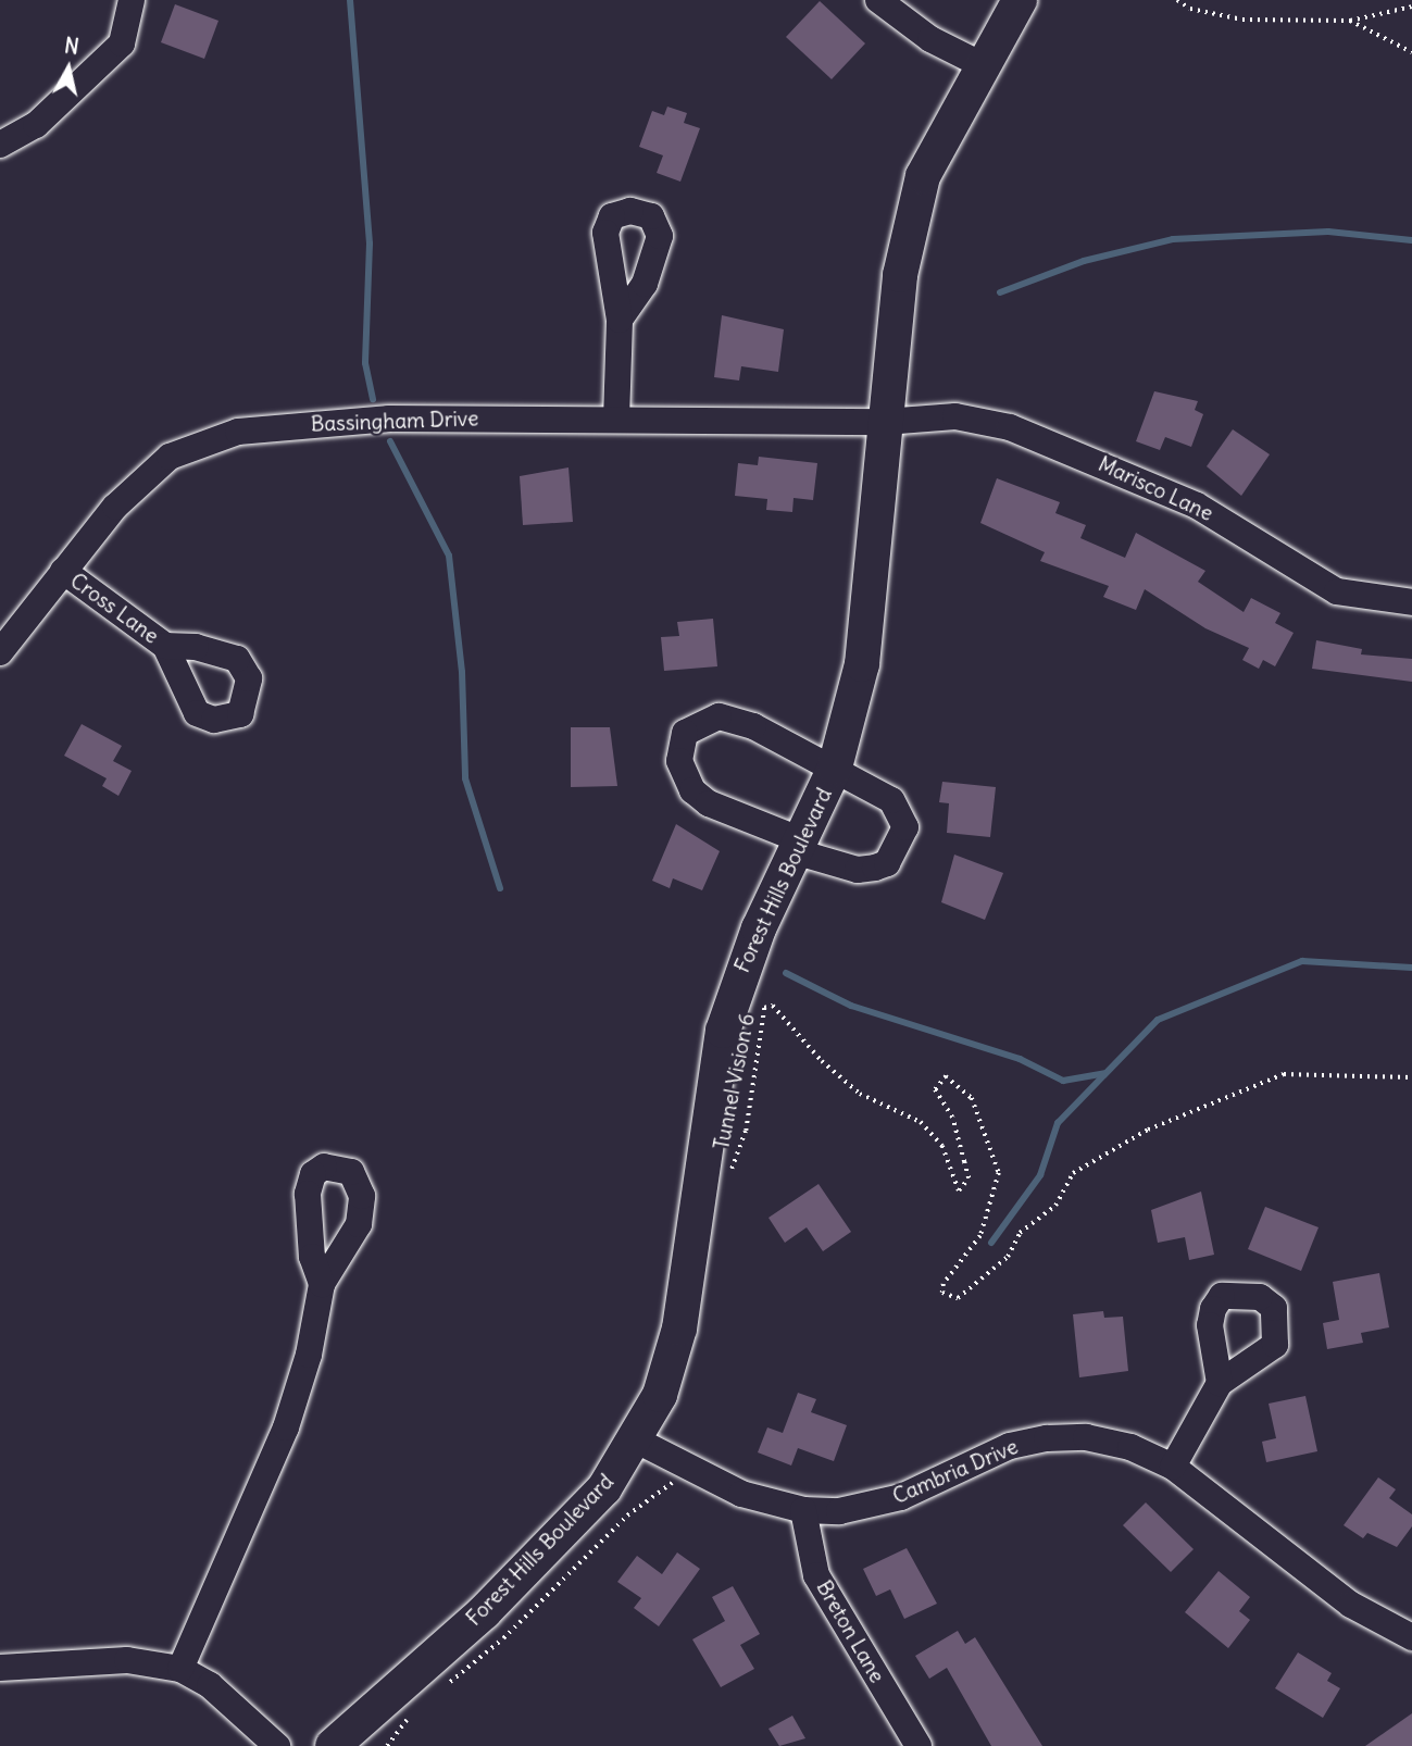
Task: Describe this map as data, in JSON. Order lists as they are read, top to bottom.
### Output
{
  "streets": {
    "main road": ["Forest Hills Boulevard"],
    "street": [
      "Bassingham Drive",
      "Marisco Lane",
      "Cross Lane",
      "Cambria Drive",
      "Breton Lane"
    ],
    "path": ["Tunnel Vision 6"]
  },
  "crossings": [
    ["Bassingham Drive", "Marisco Lane"],
    ["Bassingham Drive", "Cross Lane"],
    ["Bassingham Drive", "Forest Hills Boulevard"],
    ["Marisco Lane", "Forest Hills Boulevard"],
    ["Forest Hills Boulevard", "Cambria Drive"],
    ["Cambria Drive", "Breton Lane"]
  ],
  "north": "top"
}
